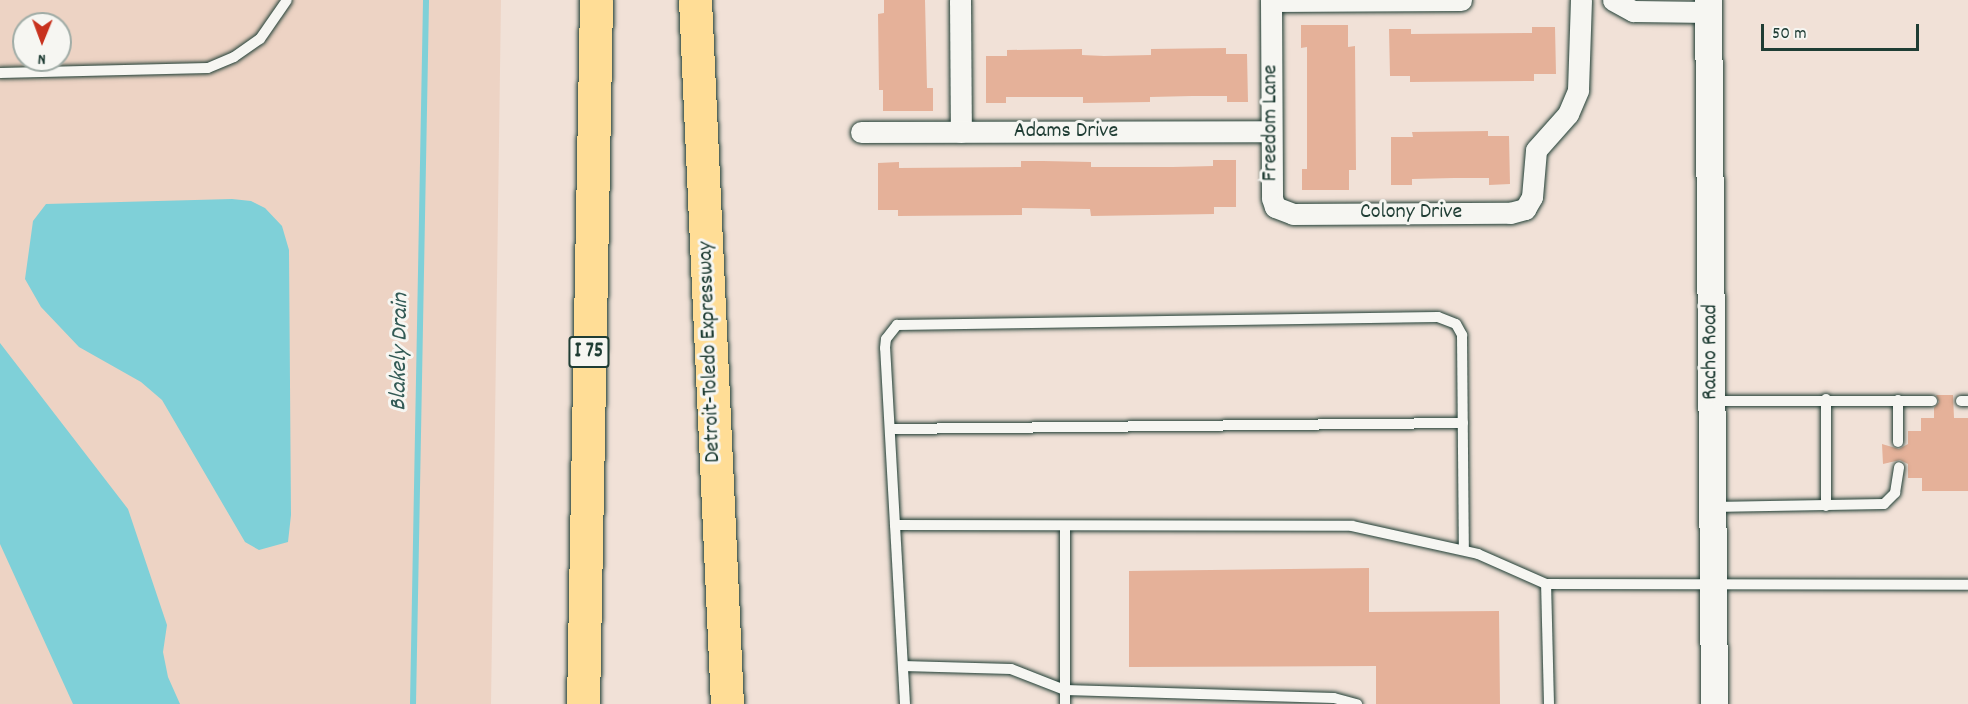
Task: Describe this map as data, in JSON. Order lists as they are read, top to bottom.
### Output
{
  "streets": {
    "highway": ["I 75", "Detroit-Toledo Expressway"],
    "street": [
      "Freedom Lane",
      "Adams Drive",
      "Colony Drive",
      "Racho Road"
    ]
  },
  "crossings": [
    ["Freedom Lane", "Adams Drive"],
    ["Freedom Lane", "Colony Drive"]
  ],
  "water": ["Blakely Drain"],
  "scale_bar": "50 m",
  "north": "bottom"
}
